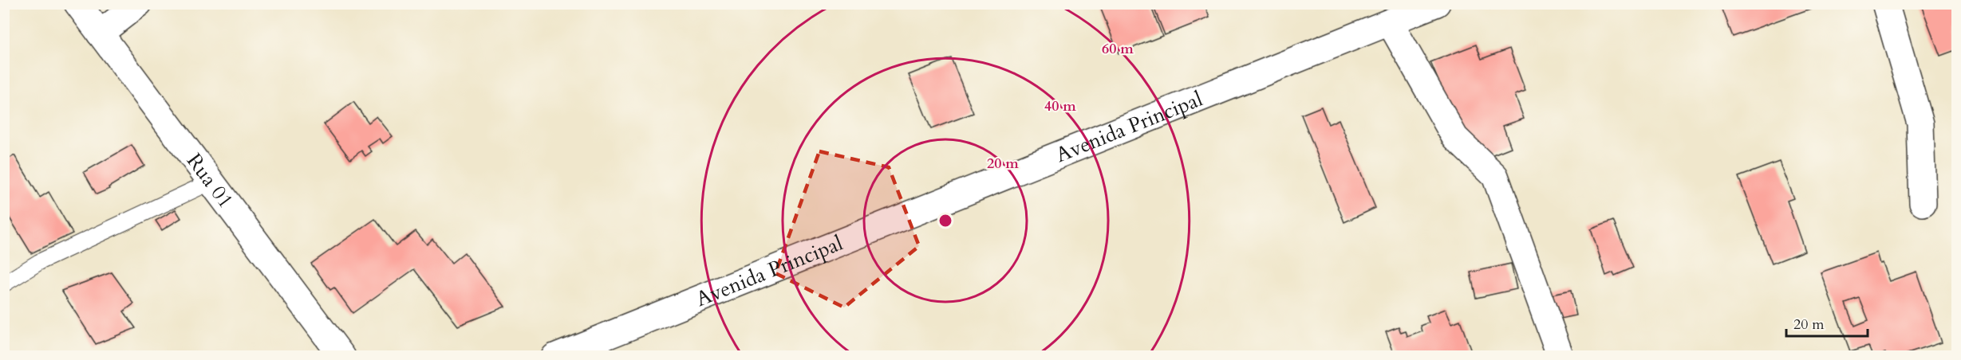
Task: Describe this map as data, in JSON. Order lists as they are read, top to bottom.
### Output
{
  "streets": {
    "street": ["Avenida Principal", "Rua 01"]
  },
  "scale_bar": "20 m",
  "rings": ["60 m", "40 m", "20 m"]
}
